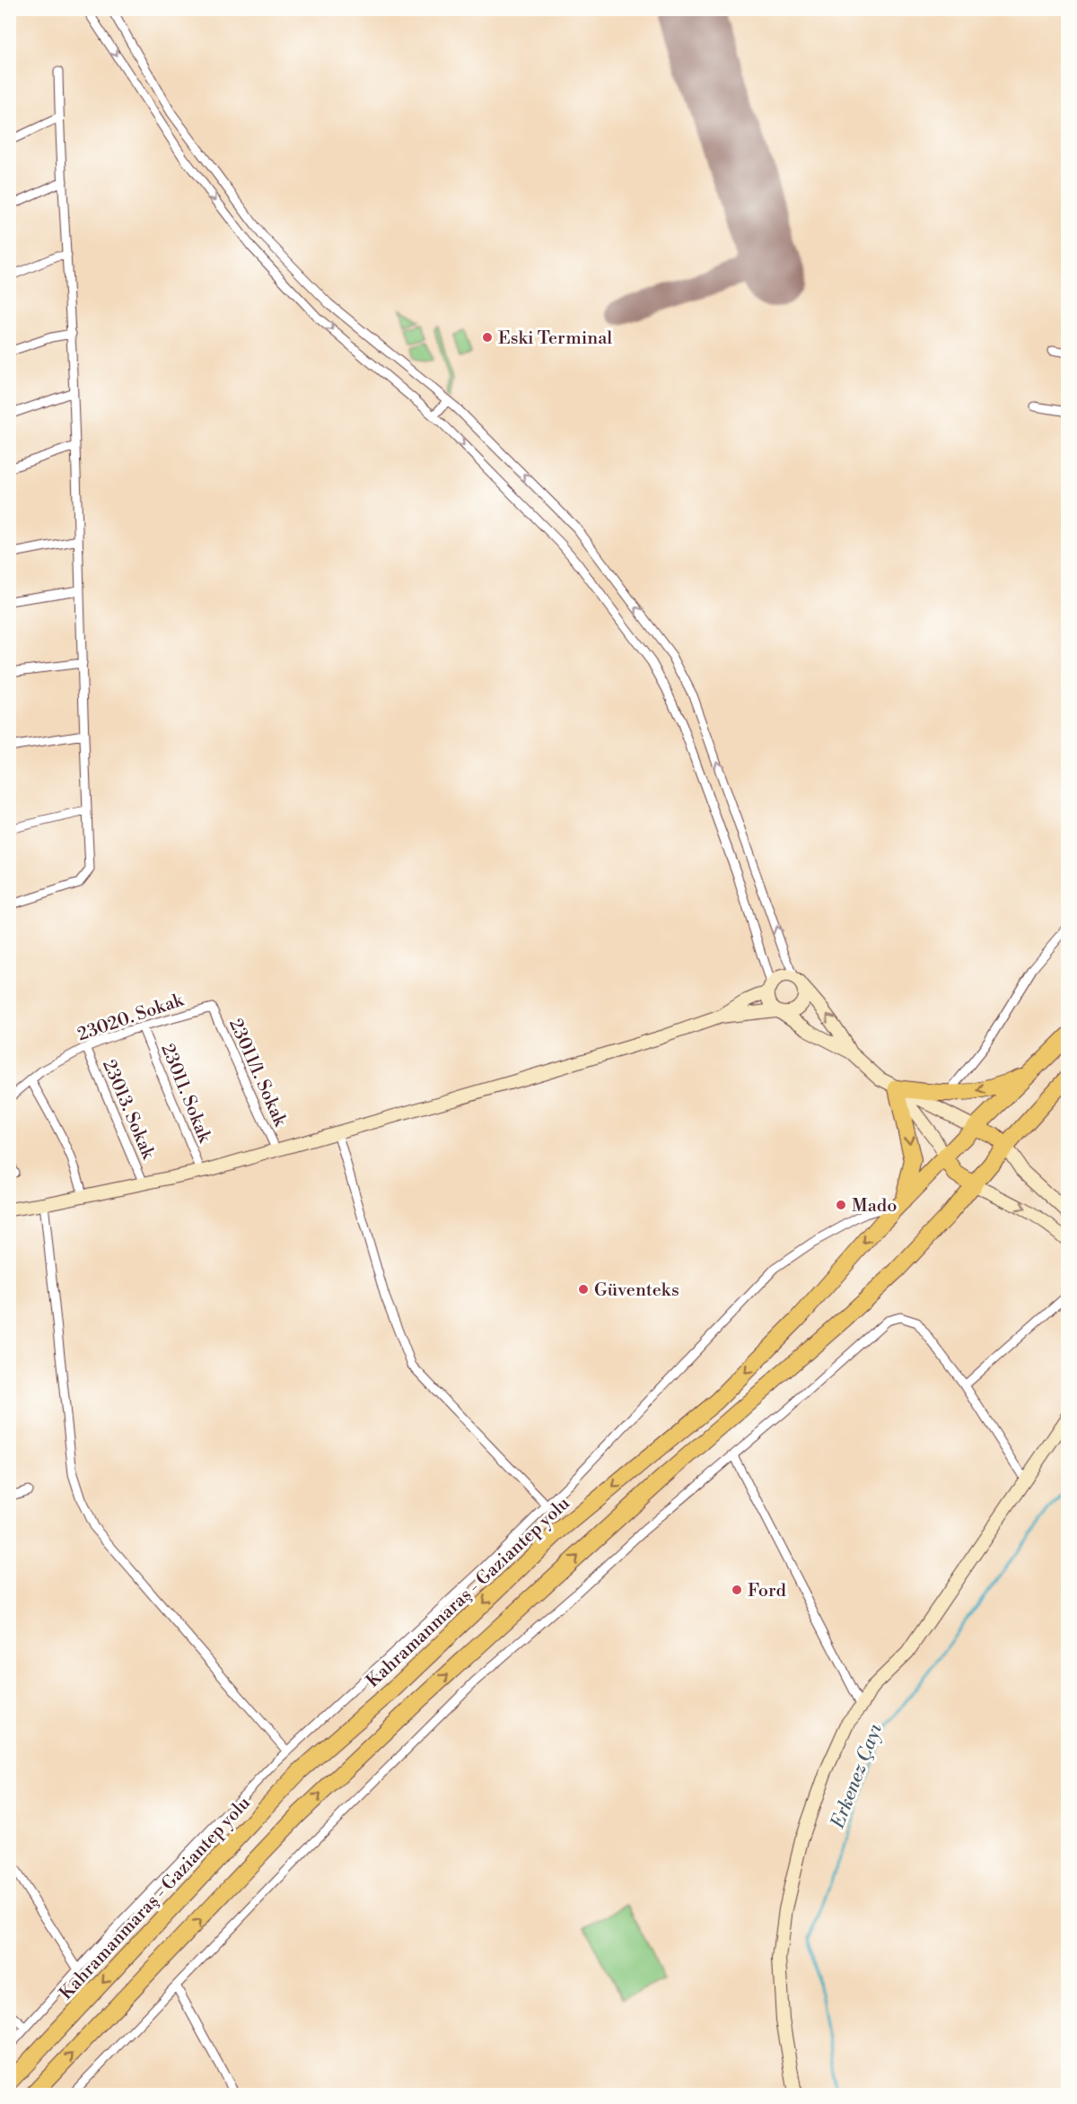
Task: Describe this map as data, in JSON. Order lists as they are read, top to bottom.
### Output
{
  "streets": {
    "highway": ["Kahramanmaraş - Gaziantep yolu"],
    "street": [
      "23020. Sokak",
      "23011/1. Sokak",
      "23011. Sokak",
      "23013. Sokak"
    ]
  },
  "crossings": [
    ["23020. Sokak", "23011/1. Sokak"],
    ["23020. Sokak", "23011. Sokak"],
    ["23020. Sokak", "23013. Sokak"]
  ],
  "water": ["Erkenez Çayı"],
  "places": [
    "Eski Terminal",
    "Mado",
    "Güventeks",
    "Ford"
  ]
}
